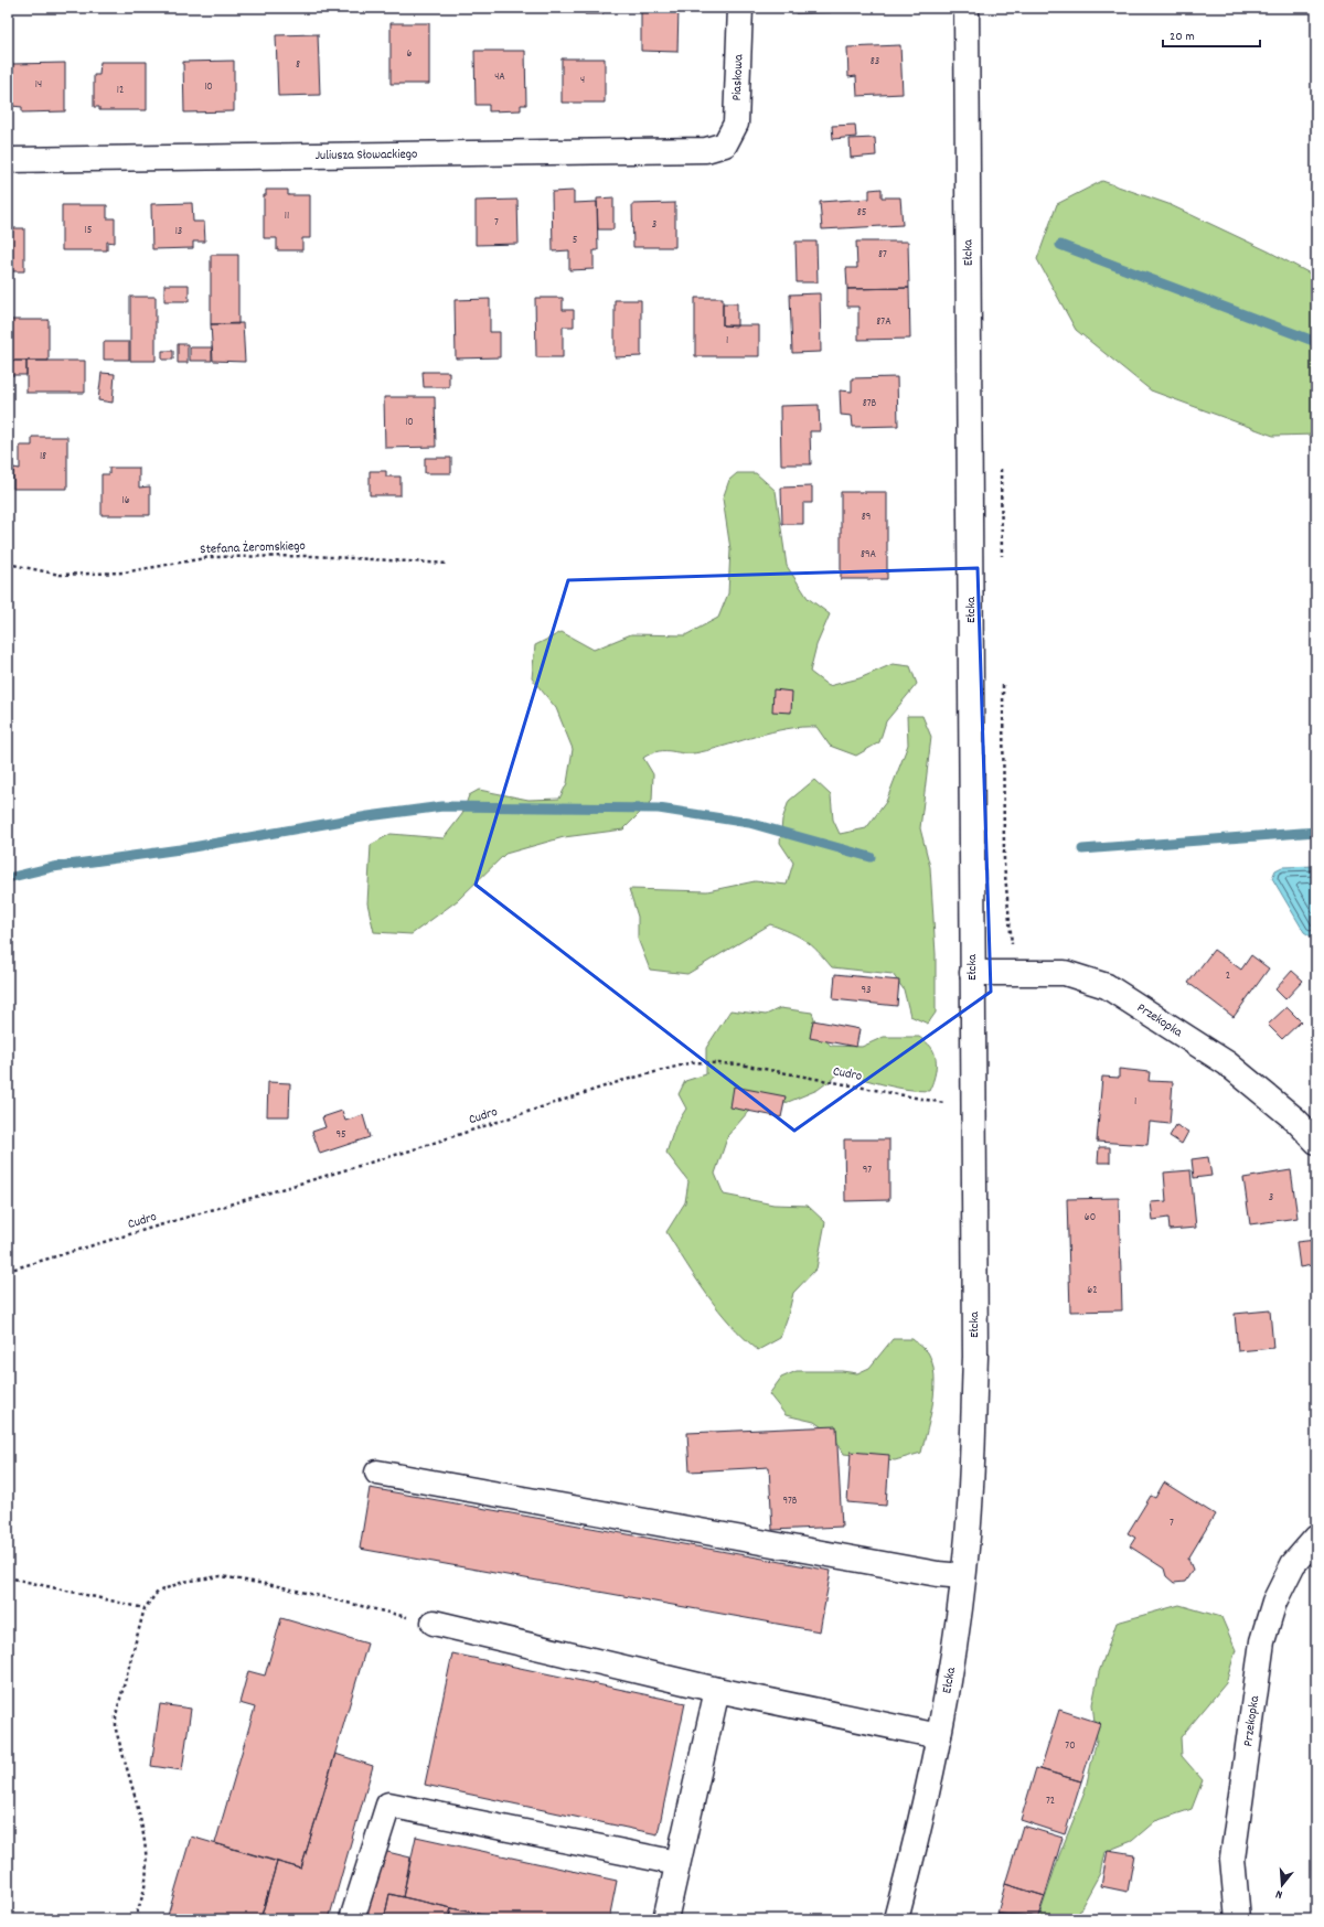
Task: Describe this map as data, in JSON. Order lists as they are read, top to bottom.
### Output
{
  "streets": {
    "main road": [
      "Piaskowa",
      "Juliusza Słowackiego",
      "Ełcka",
      "Przekopka"
    ],
    "path": ["Stefana Żeromskiego", "Cudro"]
  },
  "crossings": [
    ["Piaskowa", "Juliusza Słowackiego"],
    ["Ełcka", "Przekopka"]
  ],
  "house_numbers": [
    "6",
    "83",
    "8",
    "4A",
    "4",
    "14",
    "10",
    "12",
    "85",
    "11",
    "7",
    "3",
    "15",
    "13",
    "5",
    "87",
    "87A",
    "1",
    "87B",
    "10",
    "18",
    "16",
    "89",
    "89A",
    "2",
    "93",
    "1",
    "95",
    "97",
    "3",
    "60",
    "62",
    "97B",
    "7",
    "70",
    "72"
  ],
  "scale_bar": "20 m",
  "north": "bottom"
}
